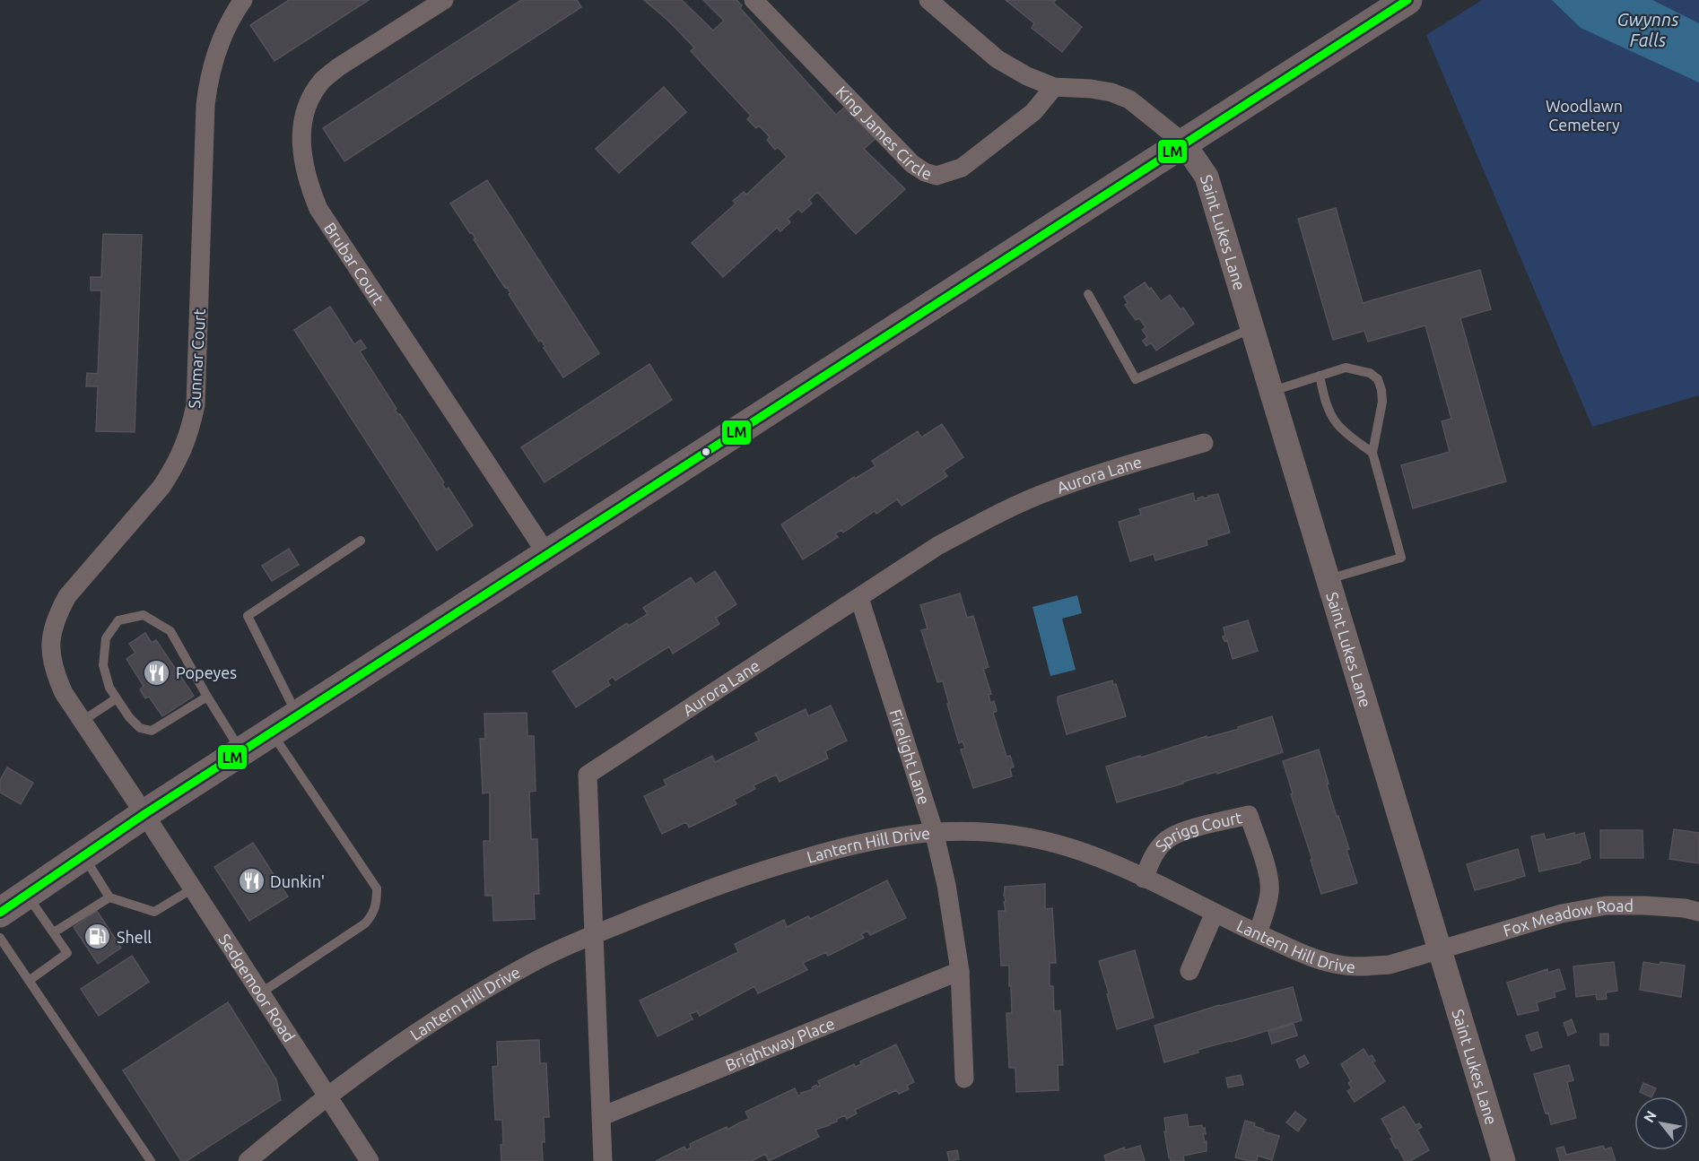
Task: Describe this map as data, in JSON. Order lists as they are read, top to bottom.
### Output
{
  "streets": {
    "street": [
      "King James Circle",
      "Saint Lukes Lane",
      "Brubar Court",
      "Sunmar Court",
      "Aurora Lane",
      "Firelight Lane",
      "Sprigg Court",
      "Lantern Hill Drive",
      "Fox Meadow Road",
      "Sedgemoor Road",
      "Brightway Place"
    ]
  },
  "crossings": [
    ["Saint Lukes Lane", "Lantern Hill Drive"],
    ["Saint Lukes Lane", "Fox Meadow Road"],
    ["Sunmar Court", "Sedgemoor Road"],
    ["Aurora Lane", "Firelight Lane"],
    ["Aurora Lane", "Lantern Hill Drive"],
    ["Aurora Lane", "Brightway Place"],
    ["Firelight Lane", "Lantern Hill Drive"],
    ["Firelight Lane", "Brightway Place"],
    ["Sprigg Court", "Lantern Hill Drive"],
    ["Lantern Hill Drive", "Fox Meadow Road"],
    ["Lantern Hill Drive", "Sedgemoor Road"]
  ],
  "water": ["Gwynns Falls"],
  "parks": ["Woodlawn Cemetery"],
  "places": {
    "restaurant": ["Popeyes", "Dunkin'"],
    "fuel station": ["Shell"]
  },
  "lines": ["transit line LM"],
  "north": "top left"
}
